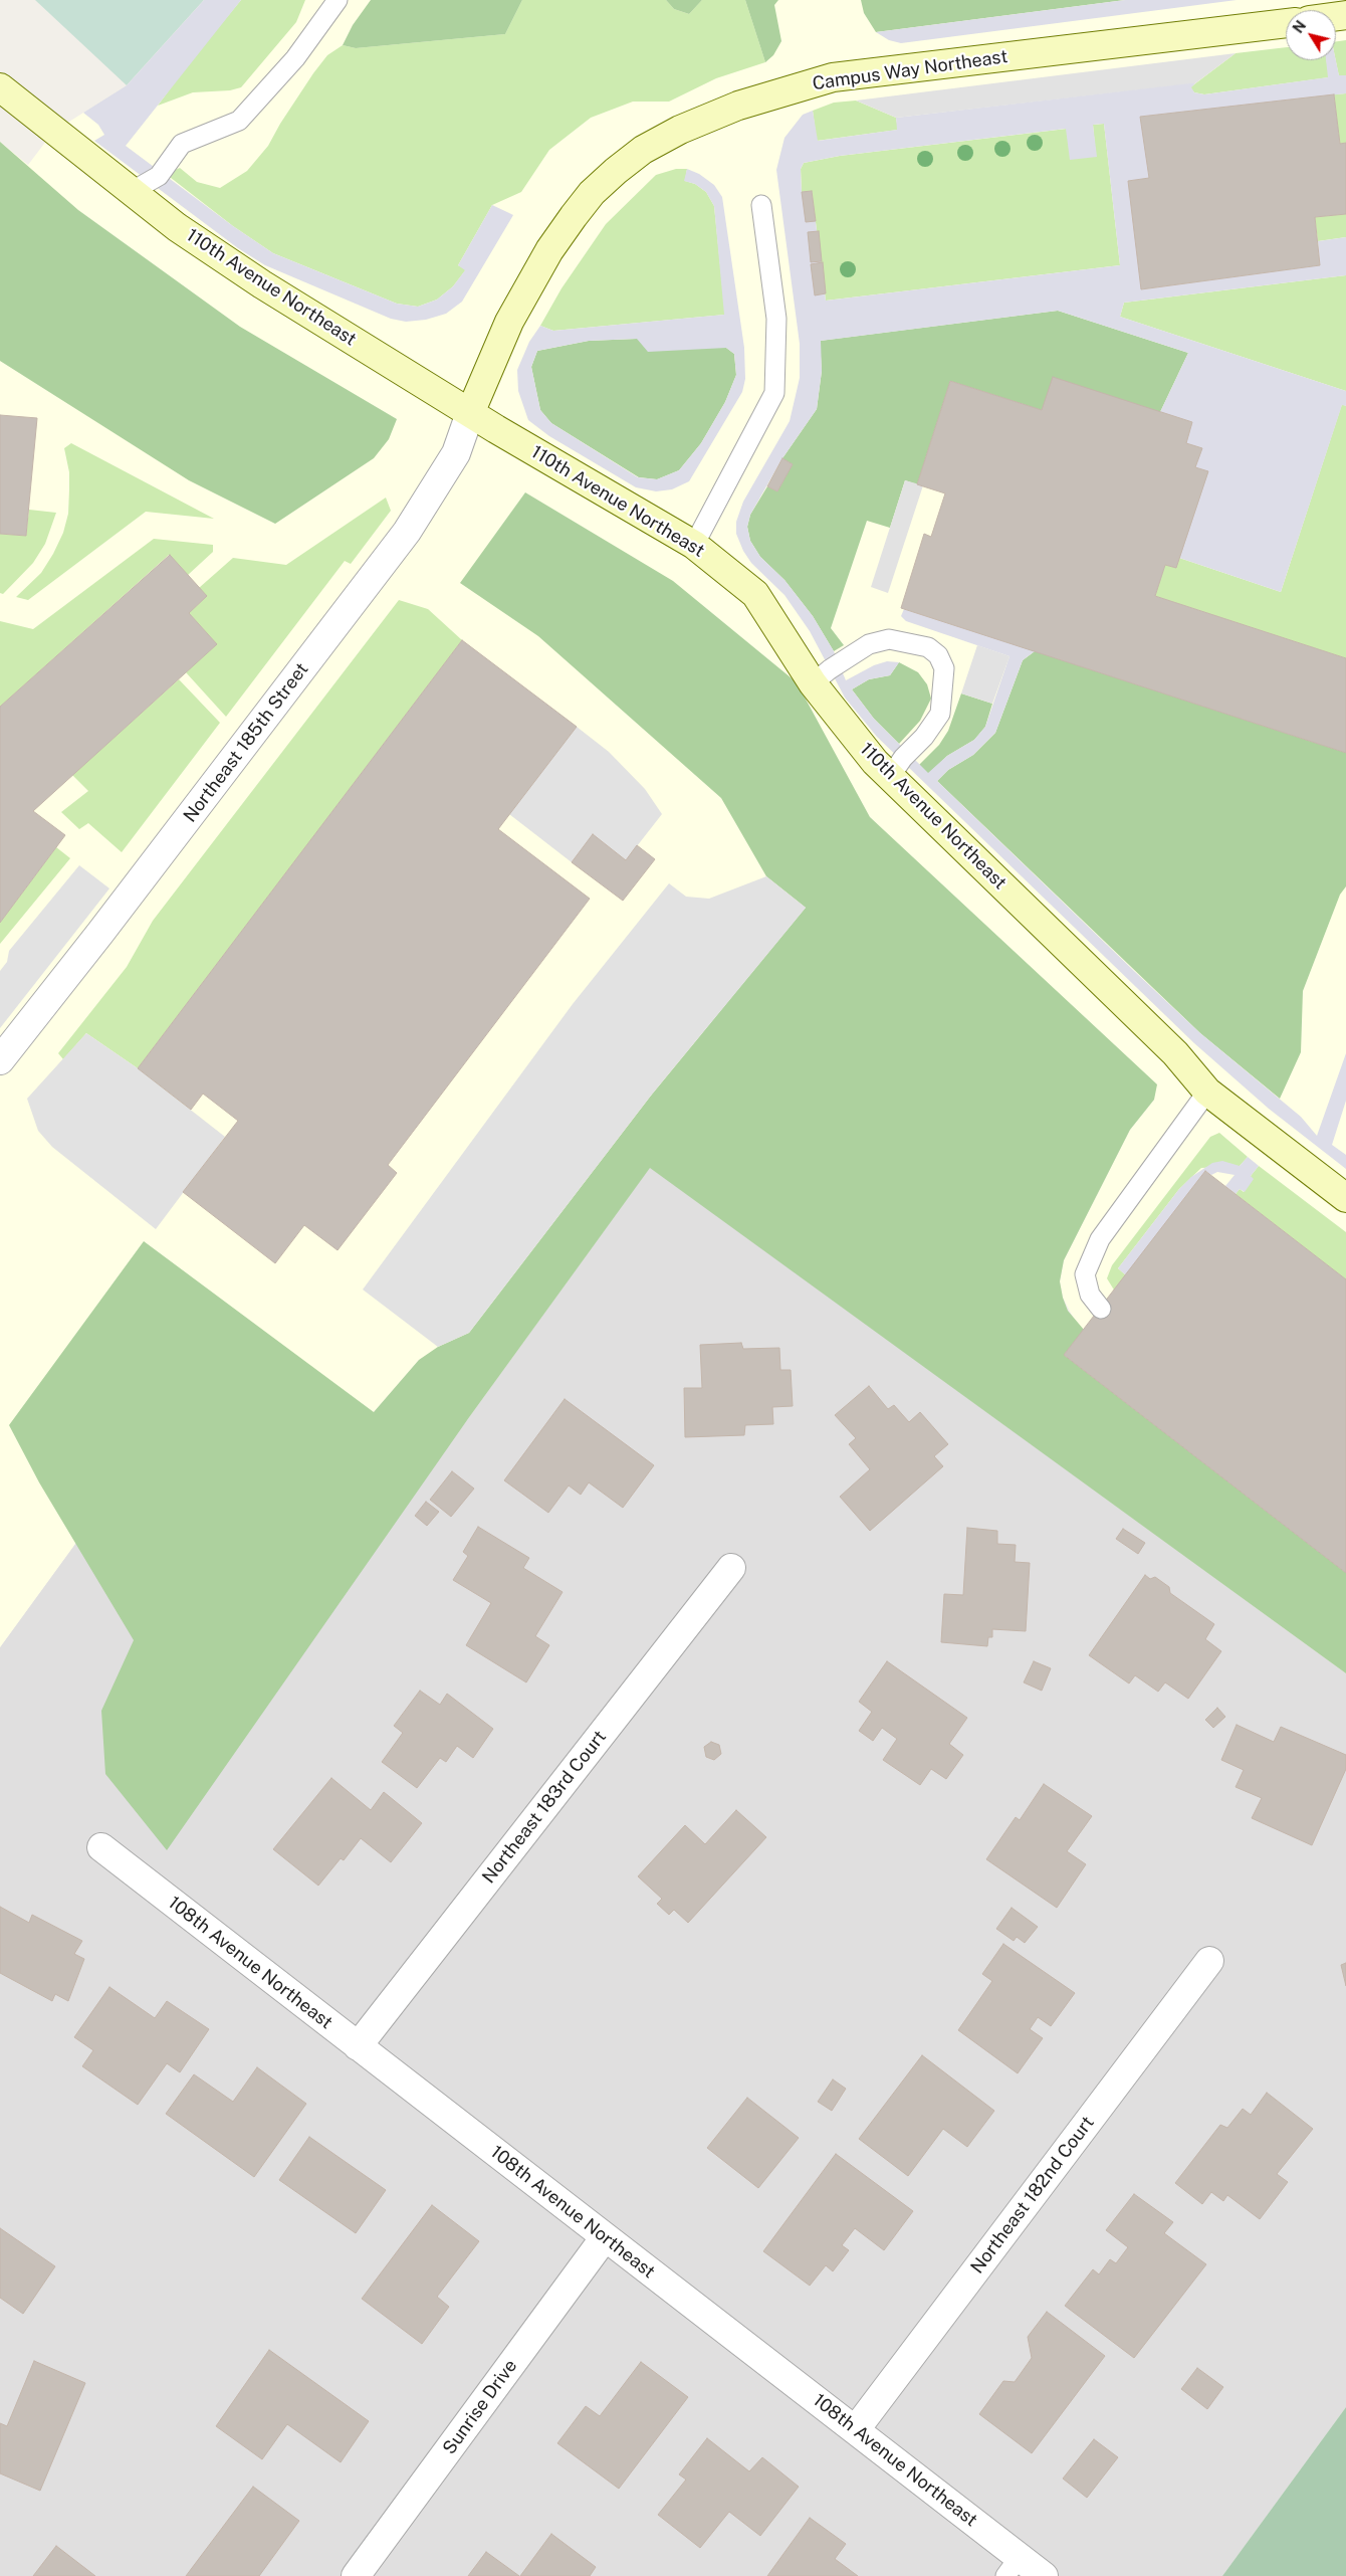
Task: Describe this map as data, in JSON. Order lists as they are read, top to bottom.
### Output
{
  "streets": {
    "street": [
      "Campus Way Northeast",
      "110th Avenue Northeast",
      "Northeast 185th Street",
      "Northeast 183rd Court",
      "108th Avenue Northeast",
      "Northeast 182nd Court",
      "Sunrise Drive"
    ]
  },
  "crossings": [
    ["Campus Way Northeast", "110th Avenue Northeast"],
    ["Campus Way Northeast", "Northeast 185th Street"],
    ["110th Avenue Northeast", "Northeast 185th Street"],
    ["Northeast 183rd Court", "108th Avenue Northeast"],
    ["108th Avenue Northeast", "Northeast 182nd Court"],
    ["108th Avenue Northeast", "Sunrise Drive"]
  ],
  "north": "top left"
}
